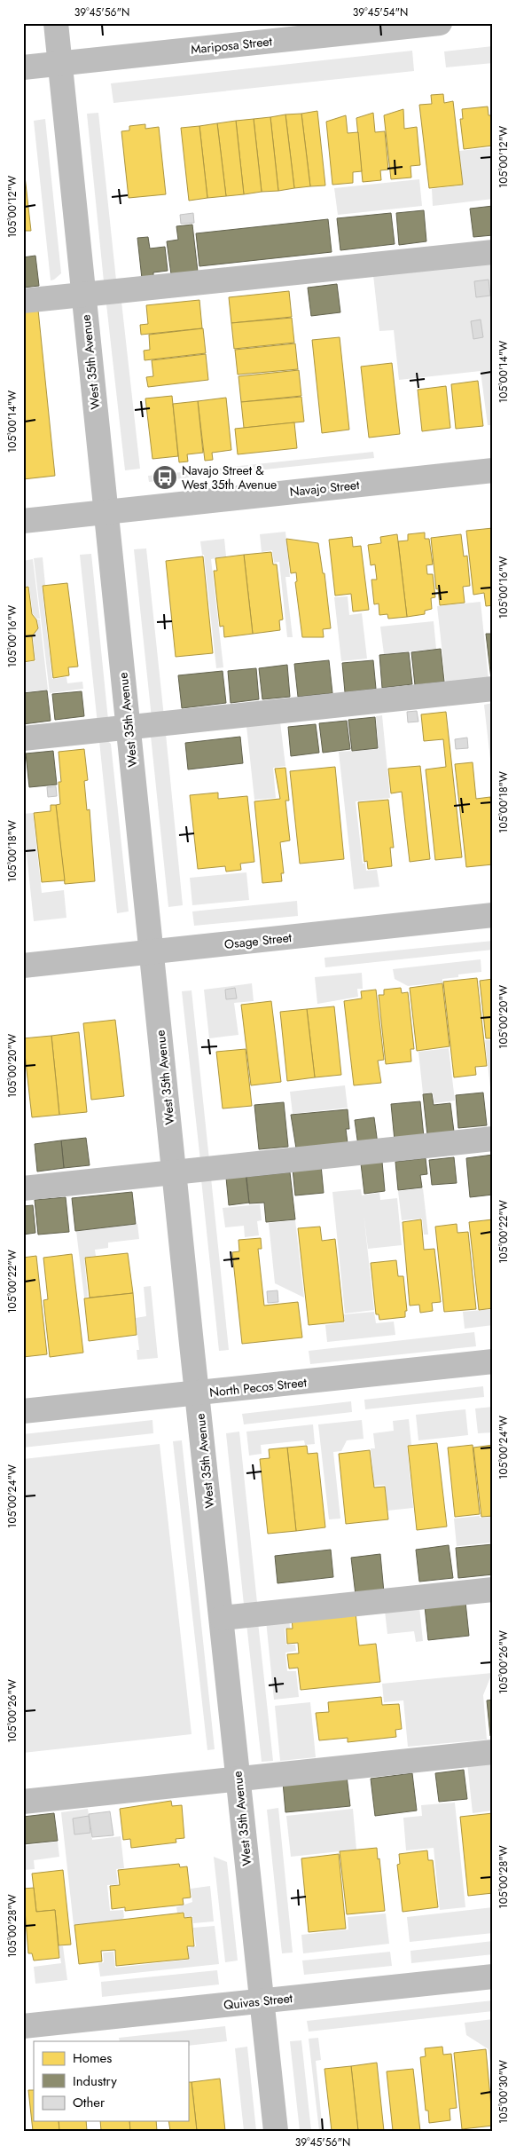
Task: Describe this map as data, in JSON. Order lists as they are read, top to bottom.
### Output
{
  "streets": {
    "street": [
      "Mariposa Street",
      "West 35th Avenue",
      "Navajo Street",
      "Osage Street",
      "North Pecos Street",
      "Quivas Street"
    ]
  },
  "crossings": [
    ["Mariposa Street", "West 35th Avenue"],
    ["West 35th Avenue", "Navajo Street"],
    ["West 35th Avenue", "Osage Street"],
    ["West 35th Avenue", "North Pecos Street"],
    ["West 35th Avenue", "Quivas Street"]
  ],
  "places": {
    "bus stop": ["Navajo Street & West 35th Avenue"]
  },
  "legend": ["Homes", "Industry", "Other"],
  "coordinates": [
    "39°45'56\"N",
    "39°45'54\"N",
    "105°00'12\"W",
    "105°00'14\"W",
    "105°00'16\"W",
    "105°00'18\"W",
    "105°00'20\"W",
    "105°00'22\"W",
    "105°00'24\"W",
    "105°00'26\"W",
    "105°00'28\"W",
    "105°00'30\"W"
  ]
}
